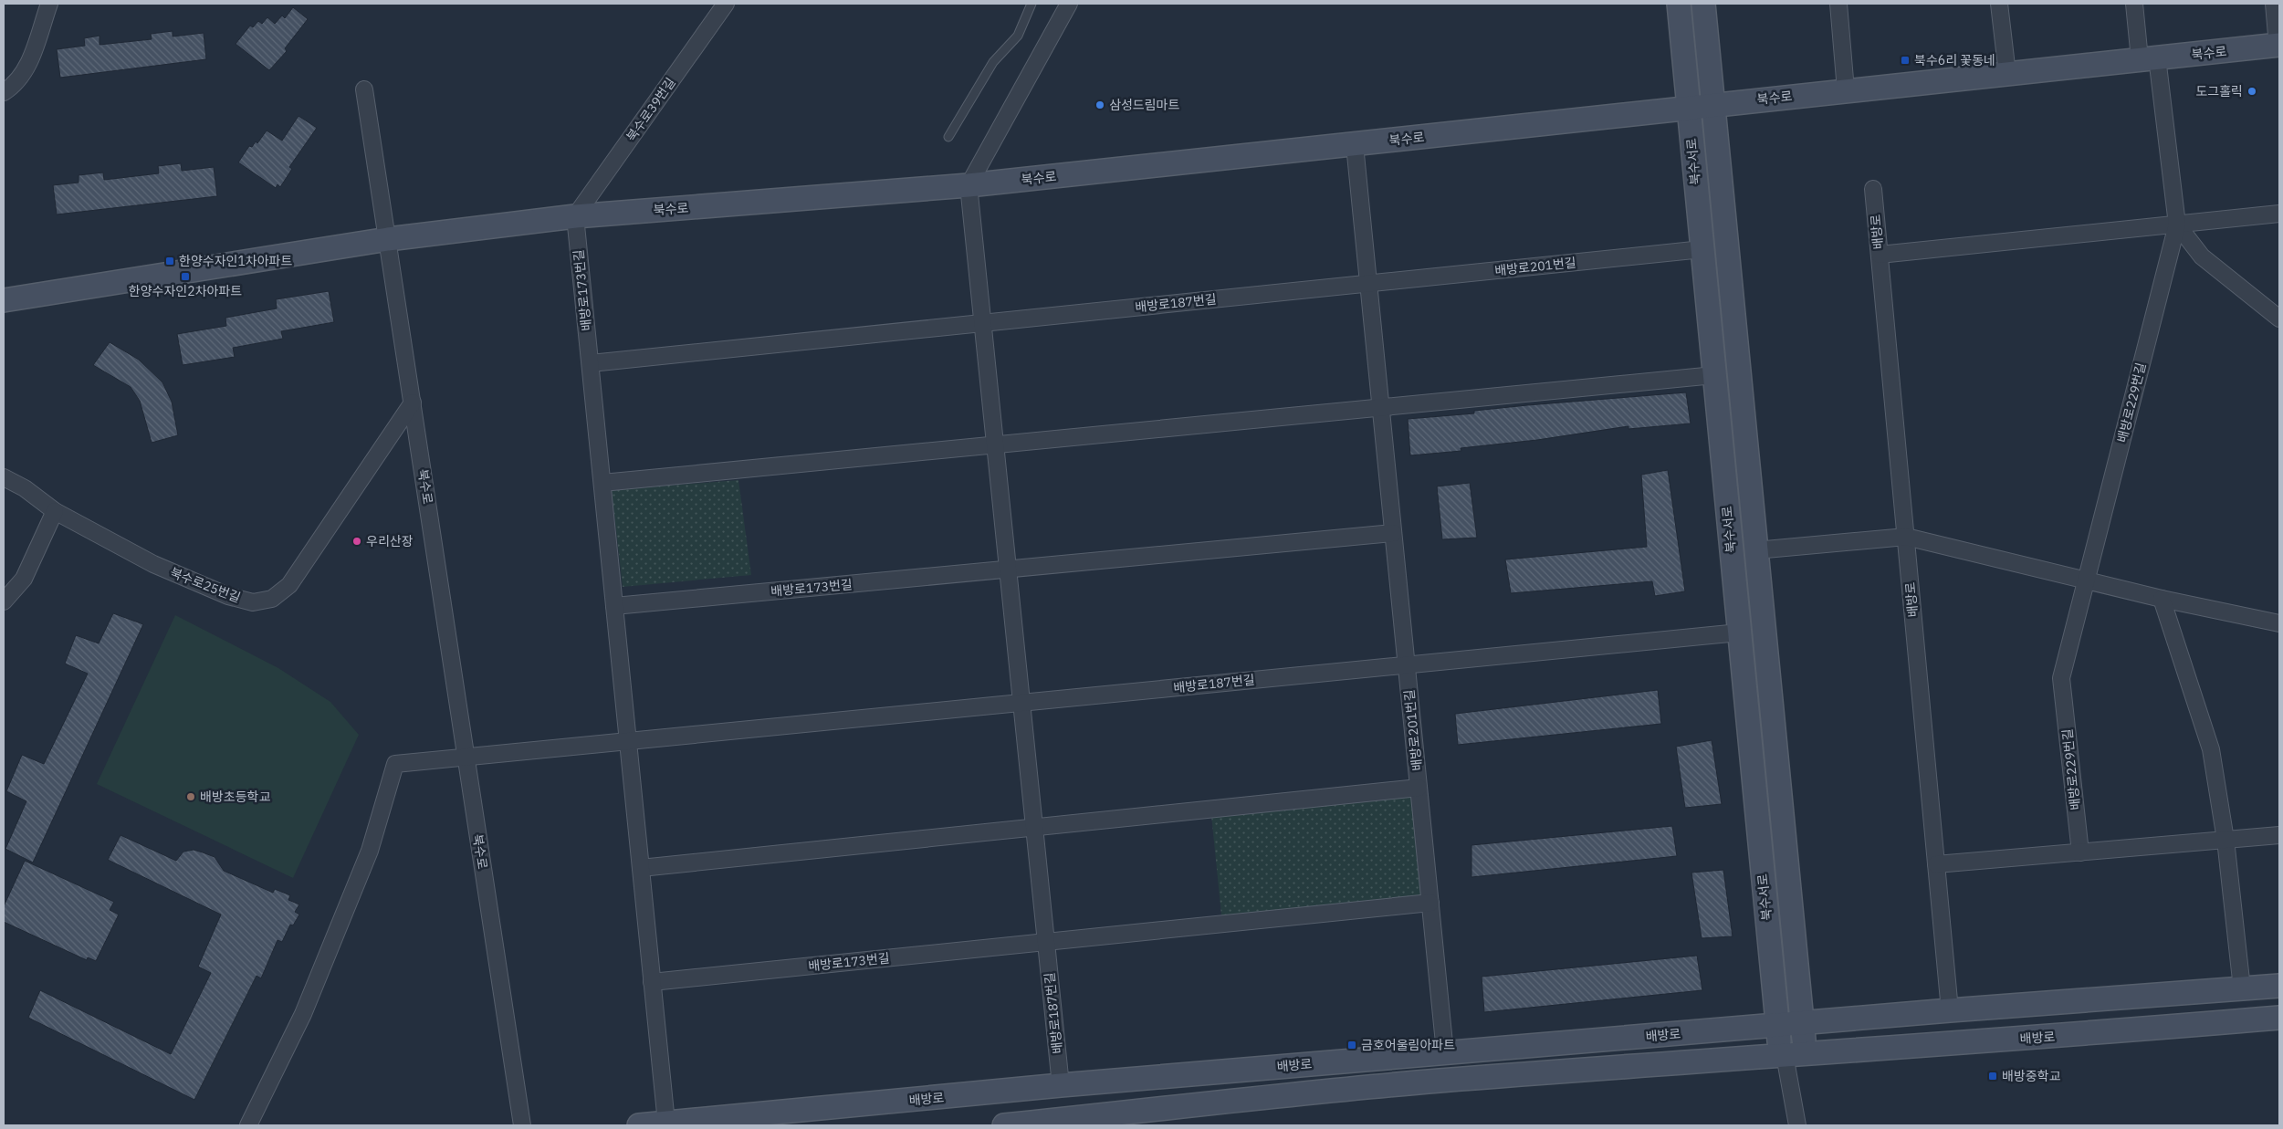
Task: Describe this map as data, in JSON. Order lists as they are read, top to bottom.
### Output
{
  "streets": {
    "street": [
      "북수로",
      "북수로39번길",
      "북수서로",
      "배방로",
      "배방로201번길",
      "배방로173번길",
      "배방로187번길",
      "배방로229번길",
      "북수로25번길"
    ]
  },
  "crossings": [
    ["북수로", "북수로39번길"],
    ["북수로", "북수서로"],
    ["북수로", "배방로201번길"],
    ["북수로", "배방로173번길"],
    ["북수로", "배방로187번길"],
    ["북수로", "배방로229번길"],
    ["북수로", "북수로25번길"],
    ["북수로39번길", "배방로173번길"],
    ["북수서로", "배방로"],
    ["북수서로", "배방로201번길"],
    ["북수서로", "배방로187번길"],
    ["배방로", "배방로201번길"],
    ["배방로", "배방로173번길"],
    ["배방로", "배방로187번길"],
    ["배방로201번길", "배방로187번길"],
    ["배방로173번길", "배방로187번길"]
  ],
  "places": {
    "transit": [
      "북수6리 꽃동네",
      "한양수자인1차아파트",
      "한양수자인2차아파트",
      "금호어울림아파트",
      "배방중학교"
    ],
    "other": [
      "도그홀릭",
      "삼성드림마트",
      "우리산장",
      "배방초등학교"
    ]
  }
}
